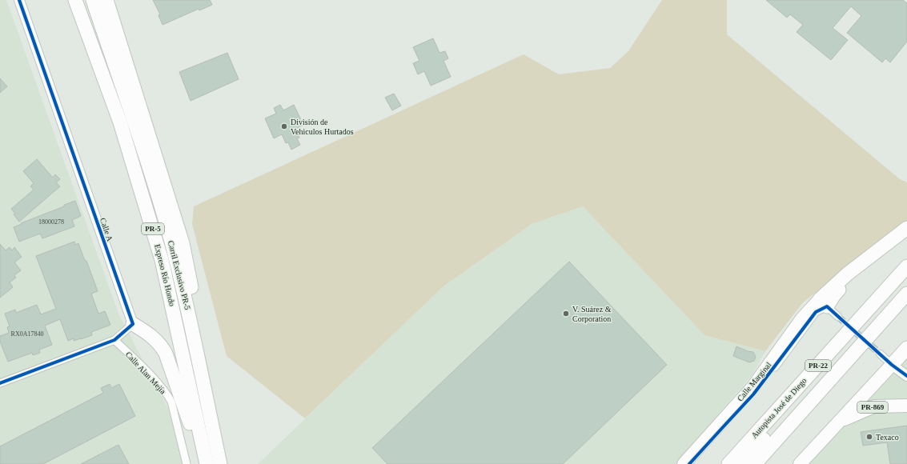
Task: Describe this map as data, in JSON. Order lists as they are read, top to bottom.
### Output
{
  "streets": {
    "highway": [
      "PR-5",
      "Expreso Río Hondo",
      "Carril Exclusivo PR-5",
      "PR-22",
      "Calle Marginal",
      "PR-869",
      "Autopista José de Diego"
    ],
    "street": ["Calle A", "Calle Alan Mejía"]
  },
  "places": ["División de Vehiculos Hurtados", "V. Suárez & Corporation", "Texaco"],
  "house_numbers": ["18000278", "RX0A17840"]
}
